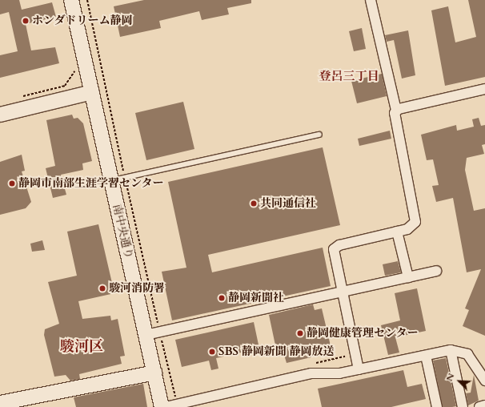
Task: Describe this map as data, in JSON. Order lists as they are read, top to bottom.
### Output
{
  "streets": {
    "street": ["南中央通り"]
  },
  "districts": ["登呂三丁目", "駿河区"],
  "places": [
    "ホンダドリーム静岡",
    "静岡市南部生涯学習センター",
    "共同通信社",
    "駿河消防署",
    "静岡新聞社",
    "静岡健康管理センター",
    "SBS 静岡新聞 静岡放送"
  ],
  "north": "top left"
}
